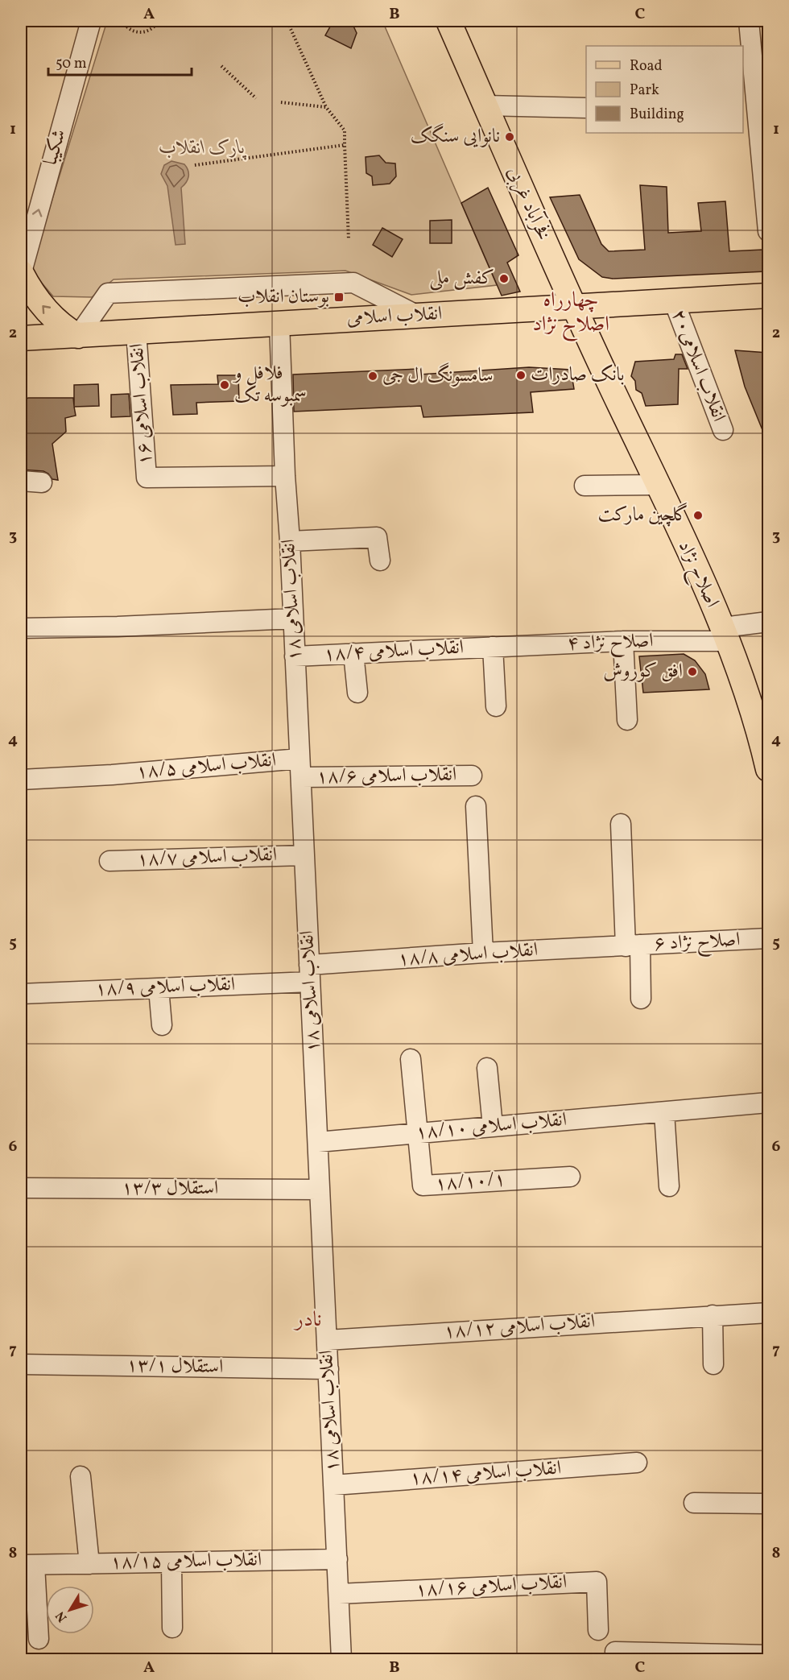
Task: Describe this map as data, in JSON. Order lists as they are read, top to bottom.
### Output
{
  "streets": {
    "main road": ["فخرآباد غربی", "انقلاب اسلامی", "اصلاح نژاد"],
    "street": [
      "شکیبا",
      "انقلاب اسلامی۲۰",
      "۱۶ انقلاب اسلامی",
      "۱۸ انقلاب اسلامی",
      "۴ اصلاح نژاد",
      "۱۸/۴ انقلاب اسلامی",
      "۱۸/۵ انقلاب اسلامی",
      "۱۸/۶ انقلاب اسلامی",
      "۱۸/۷ انقلاب اسلامی",
      "۶ اصلاح نژاد",
      "۱۸/۸ انقلاب اسلامی",
      "۱۸/۹ انقلاب اسلامی",
      "۱۸/۱۰ انقلاب اسلامی",
      "۱۸/۱۰/۱",
      "۱۳/۳ استقلال",
      "۱۸/۱۲ انقلاب اسلامی",
      "۱۳/۱ استقلال",
      "۱۸/۱۴ انقلاب اسلامی",
      "۱۸/۱۵ انقلاب اسلامی",
      "۱۸/۱۶ انقلاب اسلامی"
    ]
  },
  "crossings": [
    ["فخرآباد غربی", "انقلاب اسلامی"],
    ["فخرآباد غربی", "اصلاح نژاد"],
    ["انقلاب اسلامی", "انقلاب اسلامی۲۰"],
    ["انقلاب اسلامی", "۱۶ انقلاب اسلامی"],
    ["انقلاب اسلامی", "اصلاح نژاد"],
    ["انقلاب اسلامی", "۱۸ انقلاب اسلامی"],
    ["۱۶ انقلاب اسلامی", "۱۸ انقلاب اسلامی"],
    ["اصلاح نژاد", "۴ اصلاح نژاد"],
    ["۱۸ انقلاب اسلامی", "۱۸/۴ انقلاب اسلامی"],
    ["۱۸ انقلاب اسلامی", "۱۸/۵ انقلاب اسلامی"],
    ["۱۸ انقلاب اسلامی", "۱۸/۶ انقلاب اسلامی"],
    ["۱۸ انقلاب اسلامی", "۱۸/۷ انقلاب اسلامی"],
    ["۱۸ انقلاب اسلامی", "۱۸/۸ انقلاب اسلامی"],
    ["۱۸ انقلاب اسلامی", "۱۸/۹ انقلاب اسلامی"],
    ["۱۸ انقلاب اسلامی", "۱۸/۱۰ انقلاب اسلامی"],
    ["۱۸ انقلاب اسلامی", "۱۳/۳ استقلال"],
    ["۱۸ انقلاب اسلامی", "۱۸/۱۲ انقلاب اسلامی"],
    ["۱۸ انقلاب اسلامی", "۱۳/۱ استقلال"],
    ["۱۸ انقلاب اسلامی", "۱۸/۱۴ انقلاب اسلامی"],
    ["۱۸ انقلاب اسلامی", "۱۸/۱۵ انقلاب اسلامی"],
    ["۱۸ انقلاب اسلامی", "۱۸/۱۶ انقلاب اسلامی"],
    ["۴ اصلاح نژاد", "۱۸/۴ انقلاب اسلامی"],
    ["۱۸/۵ انقلاب اسلامی", "۱۸/۶ انقلاب اسلامی"],
    ["۶ اصلاح نژاد", "۱۸/۸ انقلاب اسلامی"],
    ["۱۸/۸ انقلاب اسلامی", "۱۸/۹ انقلاب اسلامی"],
    ["۱۸/۱۰ انقلاب اسلامی", "۱۸/۱۰/۱"]
  ],
  "one_way": ["شکیبا"],
  "districts": ["چهارراه اصلاح نژاد", "نادر"],
  "parks": ["پارک انقلاب"],
  "places": {
    "other": [
      "نانوایی سنگک",
      "کفش ملی",
      "بانک صادرات",
      "سامسونگ ال جی",
      "فلافل و سمبوسه تک",
      "گلچین مارکت",
      "افق کوروش"
    ],
    "transit": ["بوستان انقلاب"]
  },
  "legend": ["Road", "Park", "Building"],
  "scale_bar": "50 m",
  "north": "bottom left",
  "grid": {
    "columns": ["A", "B", "C"],
    "rows": [
      "1",
      "2",
      "3",
      "4",
      "5",
      "6",
      "7",
      "8"
    ]
  }
}
